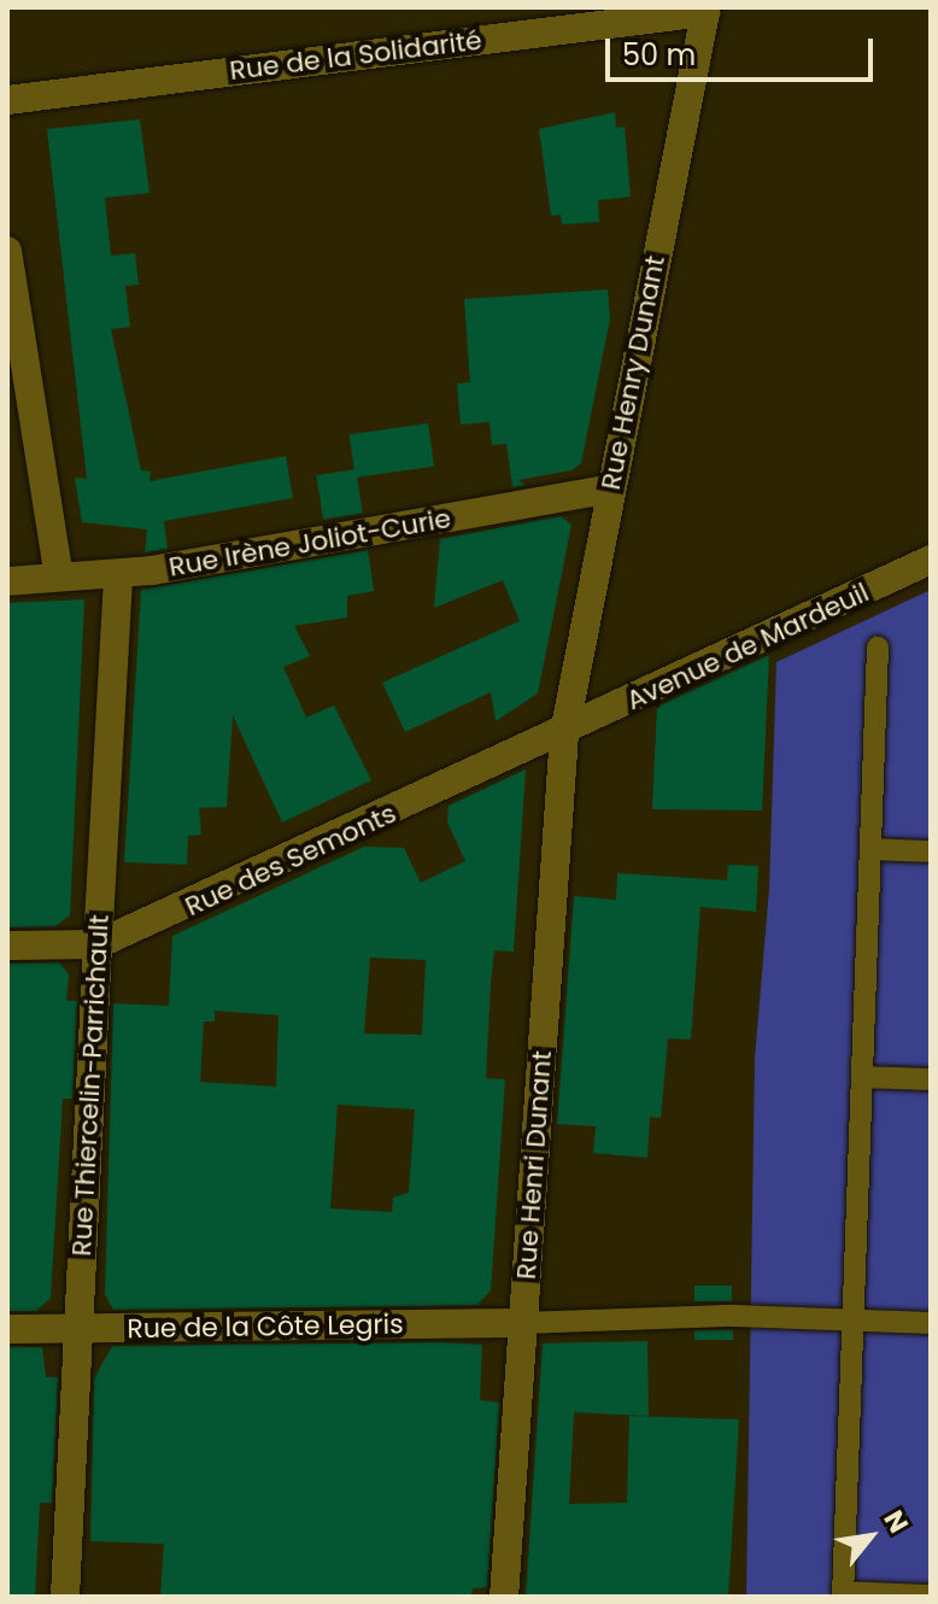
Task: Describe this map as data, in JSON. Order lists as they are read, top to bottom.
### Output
{
  "streets": {
    "street": [
      "Rue de la Solidarité",
      "Rue Henry Dunant",
      "Rue Irène Joliot-Curie",
      "Avenue de Mardeuil",
      "Rue des Semonts",
      "Rue Thiercelin-Parrichault",
      "Rue Henri Dunant",
      "Rue de la Côte Legris"
    ]
  },
  "crossings": [
    ["Rue de la Solidarité", "Rue Henry Dunant"],
    ["Rue Henry Dunant", "Rue Irène Joliot-Curie"],
    ["Rue Henry Dunant", "Avenue de Mardeuil"],
    ["Rue Henry Dunant", "Rue des Semonts"],
    ["Rue Henry Dunant", "Rue Henri Dunant"],
    ["Rue Irène Joliot-Curie", "Rue Thiercelin-Parrichault"],
    ["Avenue de Mardeuil", "Rue des Semonts"],
    ["Avenue de Mardeuil", "Rue Henri Dunant"],
    ["Rue des Semonts", "Rue Thiercelin-Parrichault"],
    ["Rue des Semonts", "Rue Henri Dunant"],
    ["Rue Thiercelin-Parrichault", "Rue de la Côte Legris"],
    ["Rue Henri Dunant", "Rue de la Côte Legris"]
  ],
  "scale_bar": "50 m",
  "north": "top right"
}
